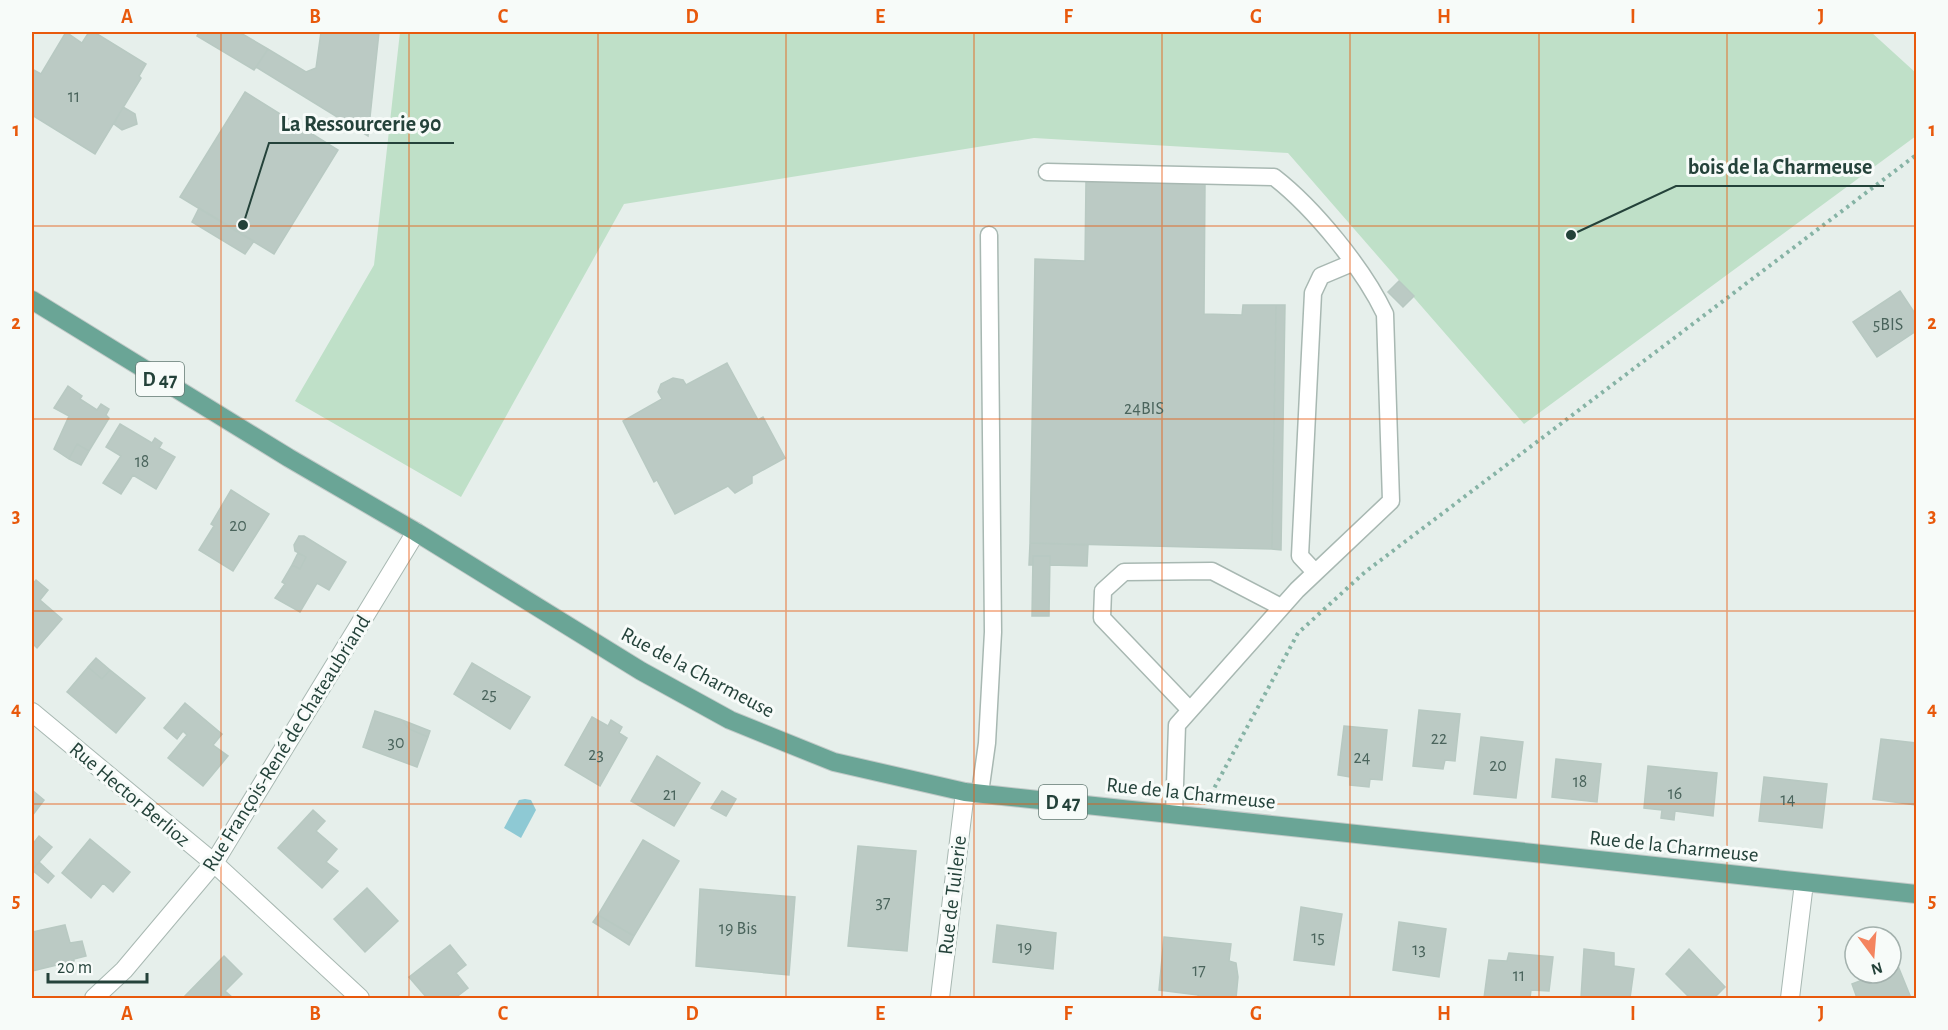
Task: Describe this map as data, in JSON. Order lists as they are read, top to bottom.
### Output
{
  "streets": {
    "main road": ["D 47", "Rue de la Charmeuse"],
    "street": ["Rue François-René de Chateaubriand", "Rue Hector Berlioz", "Rue de Tuilerie"]
  },
  "crossings": [
    ["Rue de la Charmeuse", "Rue François-René de Chateaubriand"],
    ["Rue de la Charmeuse", "Rue de Tuilerie"],
    ["Rue François-René de Chateaubriand", "Rue Hector Berlioz"]
  ],
  "places": ["La Ressourcerie 90", "bois de la Charmeuse"],
  "house_numbers": [
    "11",
    "5BIS",
    "24BIS",
    "18",
    "20",
    "25",
    "22",
    "30",
    "23",
    "24",
    "20",
    "18",
    "16",
    "21",
    "14",
    "37",
    "19 Bis",
    "15",
    "19",
    "13",
    "17",
    "11"
  ],
  "scale_bar": "20 m",
  "north": "bottom",
  "grid": {
    "columns": [
      "A",
      "B",
      "C",
      "D",
      "E",
      "F",
      "G",
      "H",
      "I",
      "J"
    ],
    "rows": [
      "1",
      "2",
      "3",
      "4",
      "5"
    ]
  }
}
